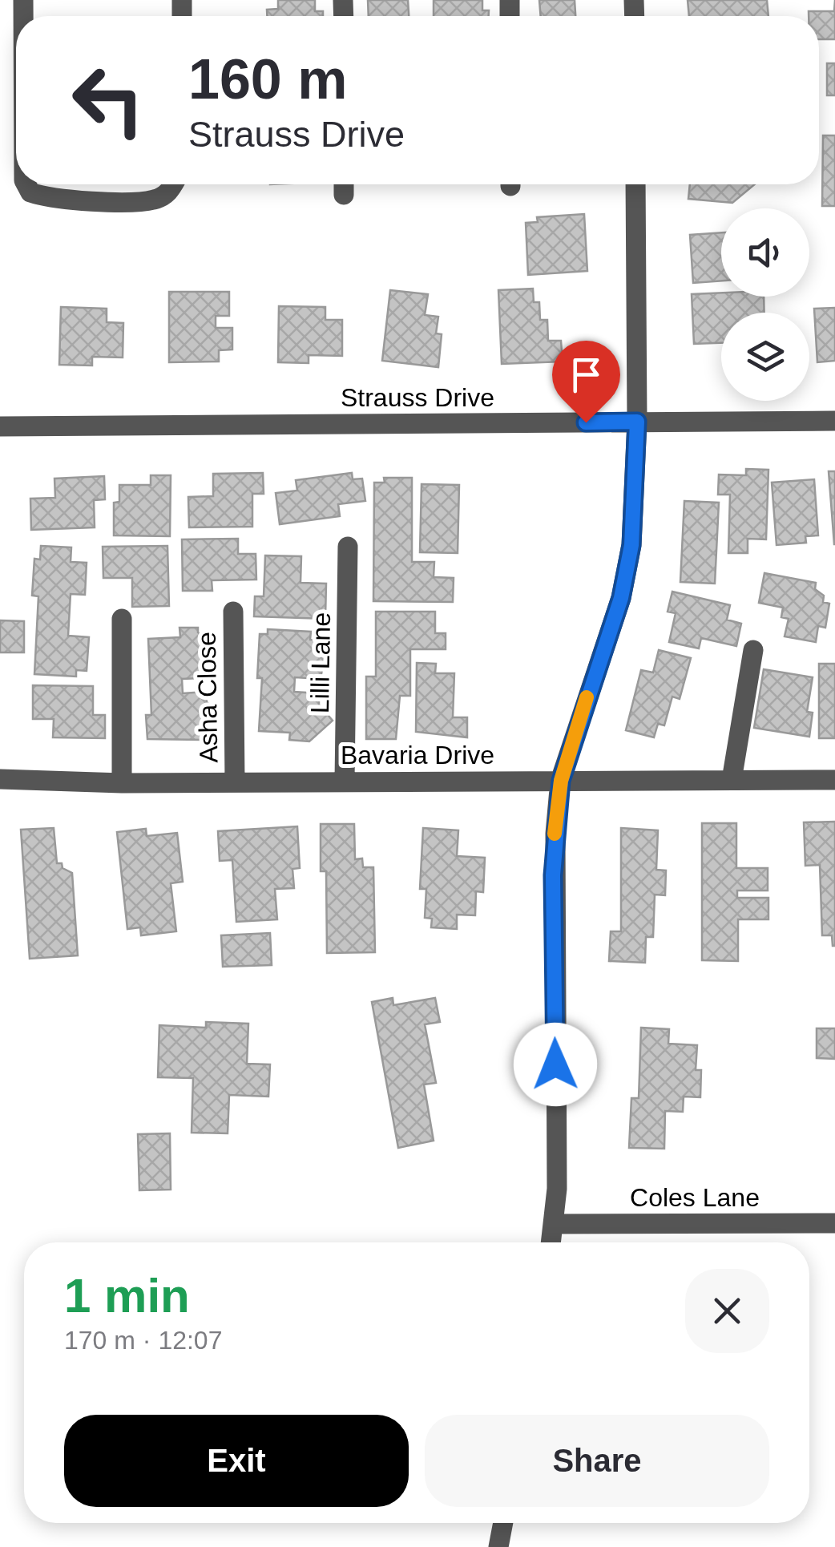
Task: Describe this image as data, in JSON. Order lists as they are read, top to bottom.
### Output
{
  "streets": {
    "street": [
      "Strauss Drive",
      "Lilli Lane",
      "Asha Close",
      "Bavaria Drive",
      "Coles Lane"
    ]
  },
  "crossings": [
    ["Lilli Lane", "Bavaria Drive"],
    ["Asha Close", "Bavaria Drive"]
  ],
  "page": {
    "turn": ["160 m", "Strauss Drive"],
    "heading": ["1 min", "170 m · 12:07"],
    "buttons": ["Exit", "Share"]
  }
}
